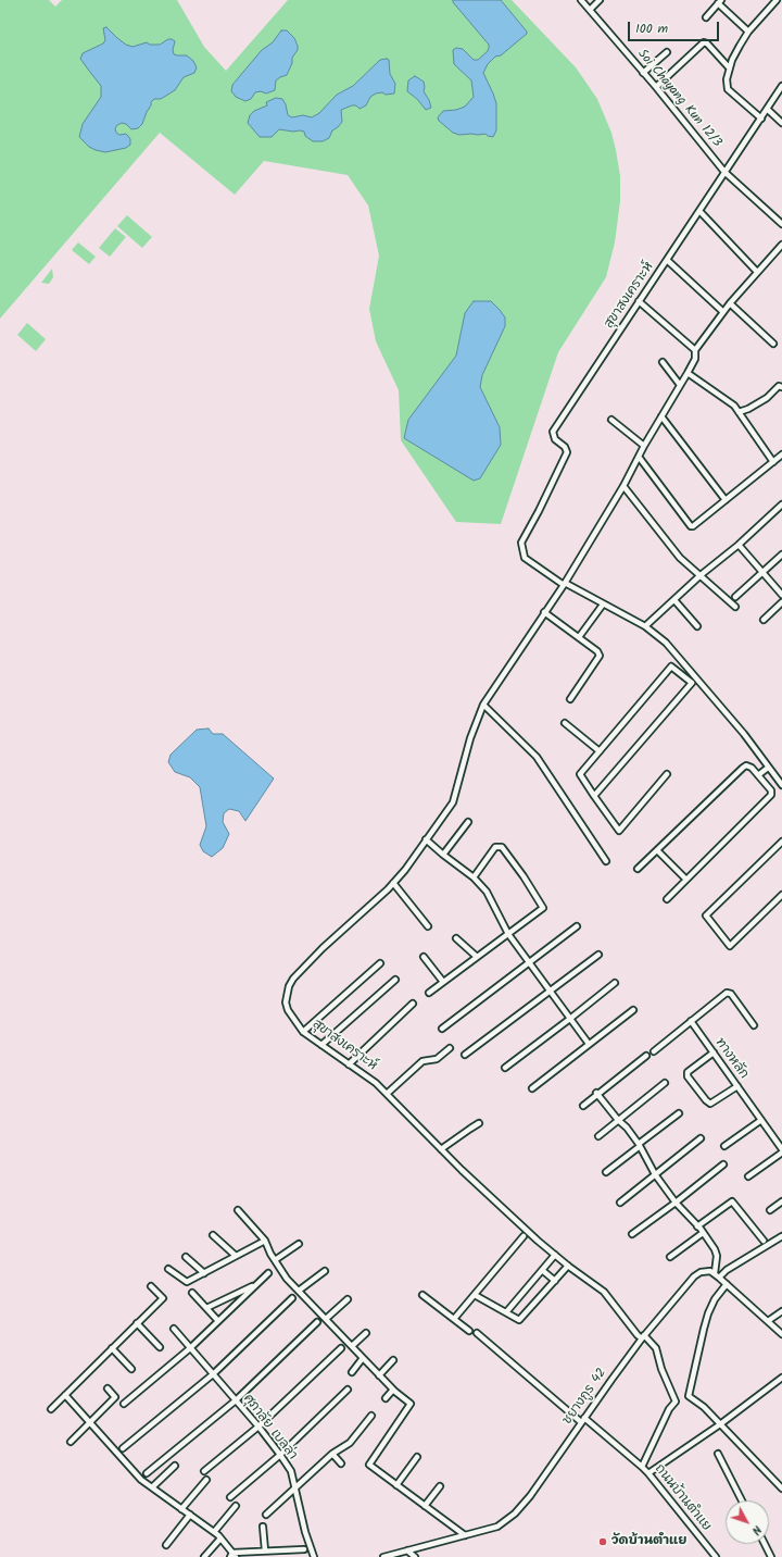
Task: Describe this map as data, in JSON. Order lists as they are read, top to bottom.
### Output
{
  "streets": {
    "street": [
      "Soi Chayang Kun 12/3",
      "สุขาสงเคราะห์",
      "ทางหลัก",
      "ชยางกูร 42",
      "ศุภาลัย เบลล่า",
      "ถนนบ้านตำแย"
    ]
  },
  "crossings": [
    ["Soi Chayang Kun 12/3", "สุขาสงเคราะห์"],
    ["สุขาสงเคราะห์", "ชยางกูร 42"],
    ["สุขาสงเคราะห์", "ถนนบ้านตำแย"],
    ["ชยางกูร 42", "ถนนบ้านตำแย"]
  ],
  "places": ["วัดบ้านตำแย"],
  "scale_bar": "100 m",
  "north": "bottom right"
}
